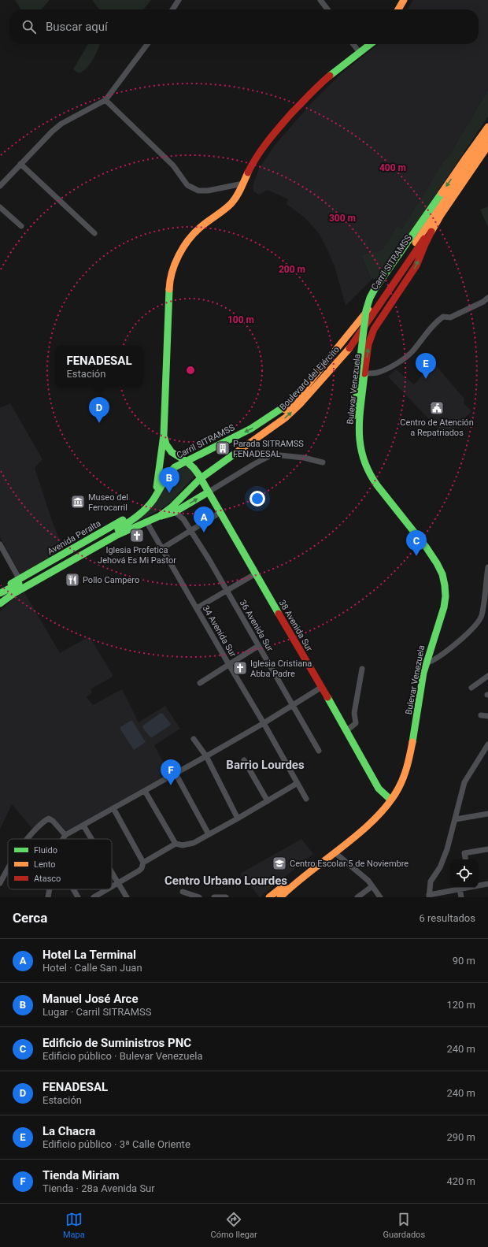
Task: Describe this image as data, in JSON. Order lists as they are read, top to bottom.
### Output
{
  "streets": {
    "main road": [
      "Carril SITRAMSS",
      "Boulevard del Ejército",
      "Bulevar Venezuela",
      "Avenida Peralta",
      "38 Avenida Sur"
    ],
    "street": ["36 Avenida Sur", "34 Avenida Sur"]
  },
  "crossings": [
    ["Carril SITRAMSS", "Boulevard del Ejército"],
    ["Carril SITRAMSS", "Avenida Peralta"],
    ["Boulevard del Ejército", "Bulevar Venezuela"],
    ["Bulevar Venezuela", "38 Avenida Sur"]
  ],
  "one_way": ["Boulevard del Ejército"],
  "districts": ["Barrio Lourdes", "Centro Urbano Lourdes"],
  "places": {
    "public building": ["Centro de Atención a Repatriados"],
    "building": ["Parada SITRAMSS FENADESAL"],
    "museum": ["Museo del Ferrocarril"],
    "church": ["Iglesia Profetica Jehová Es Mi Pastor", "Iglesia Cristiana Abba Padre"],
    "restaurant": ["Pollo Campero"],
    "school or university": ["Centro Escolar 5 de Noviembre"]
  },
  "legend": ["Fluido", "Lento", "Atasco"],
  "page": {
    "search": "Buscar aquí",
    "popup": ["FENADESAL", "Estación"],
    "pins": [
      "E",
      "D",
      "B",
      "A",
      "C",
      "F"
    ],
    "heading": ["Cerca", "6 resultados"],
    "list": [
      {
        "mark": "A",
        "name": "Hotel La Terminal",
        "note": "Hotel · Calle San Juan",
        "value": "90 m"
      },
      {
        "mark": "B",
        "name": "Manuel José Arce",
        "note": "Lugar · Carril SITRAMSS",
        "value": "120 m"
      },
      {
        "mark": "C",
        "name": "Edificio de Suministros PNC",
        "note": "Edificio público · Bulevar Venezuela",
        "value": "240 m"
      },
      {
        "mark": "D",
        "name": "FENADESAL",
        "note": "Estación",
        "value": "240 m"
      },
      {
        "mark": "E",
        "name": "La Chacra",
        "note": "Edificio público · 3ª Calle Oriente",
        "value": "290 m"
      },
      {
        "mark": "F",
        "name": "Tienda Miriam",
        "note": "Tienda · 28a Avenida Sur",
        "value": "420 m"
      }
    ],
    "nav": ["Mapa", "Cómo llegar", "Guardados"]
  },
  "rings": [
    "400 m",
    "300 m",
    "200 m",
    "100 m"
  ]
}
